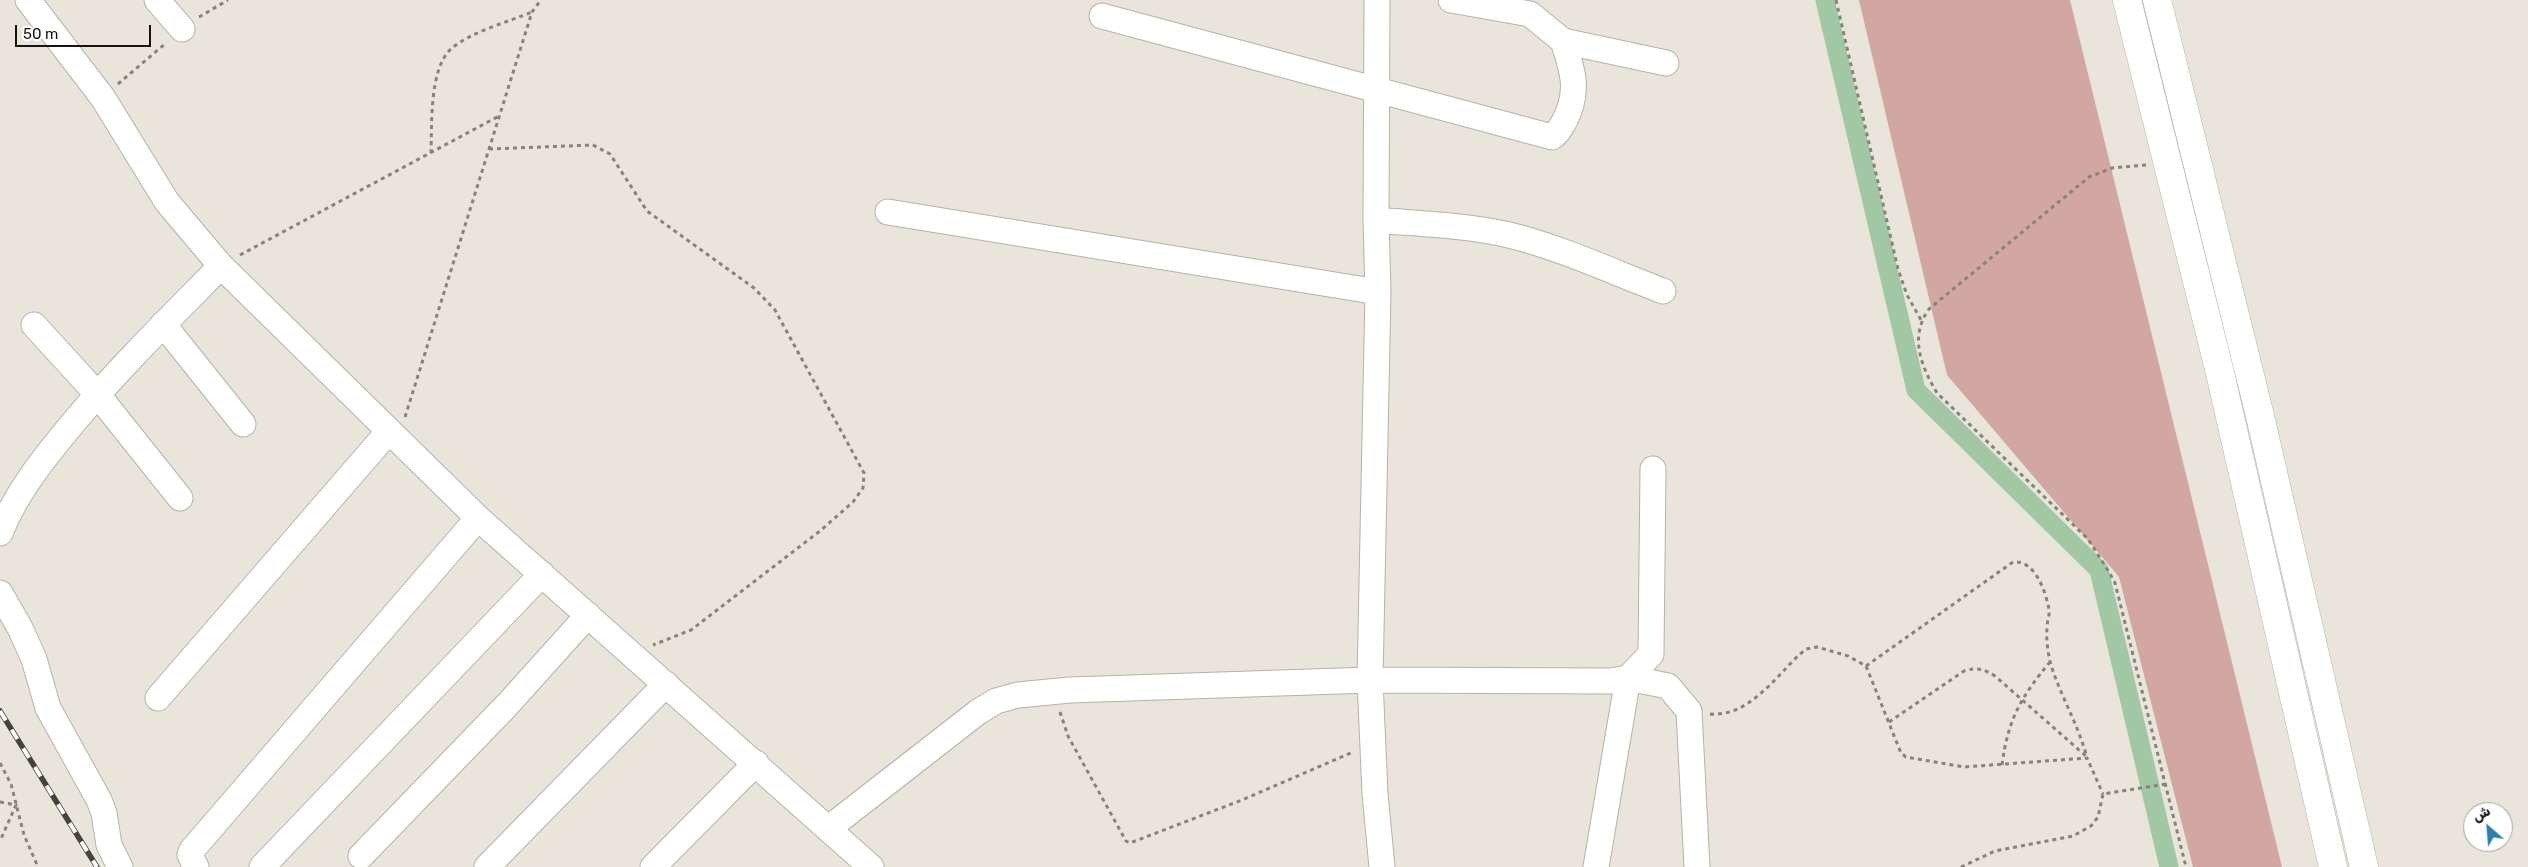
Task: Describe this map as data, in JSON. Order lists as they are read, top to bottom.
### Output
{
  "scale_bar": "50 m",
  "north": "top left"
}
